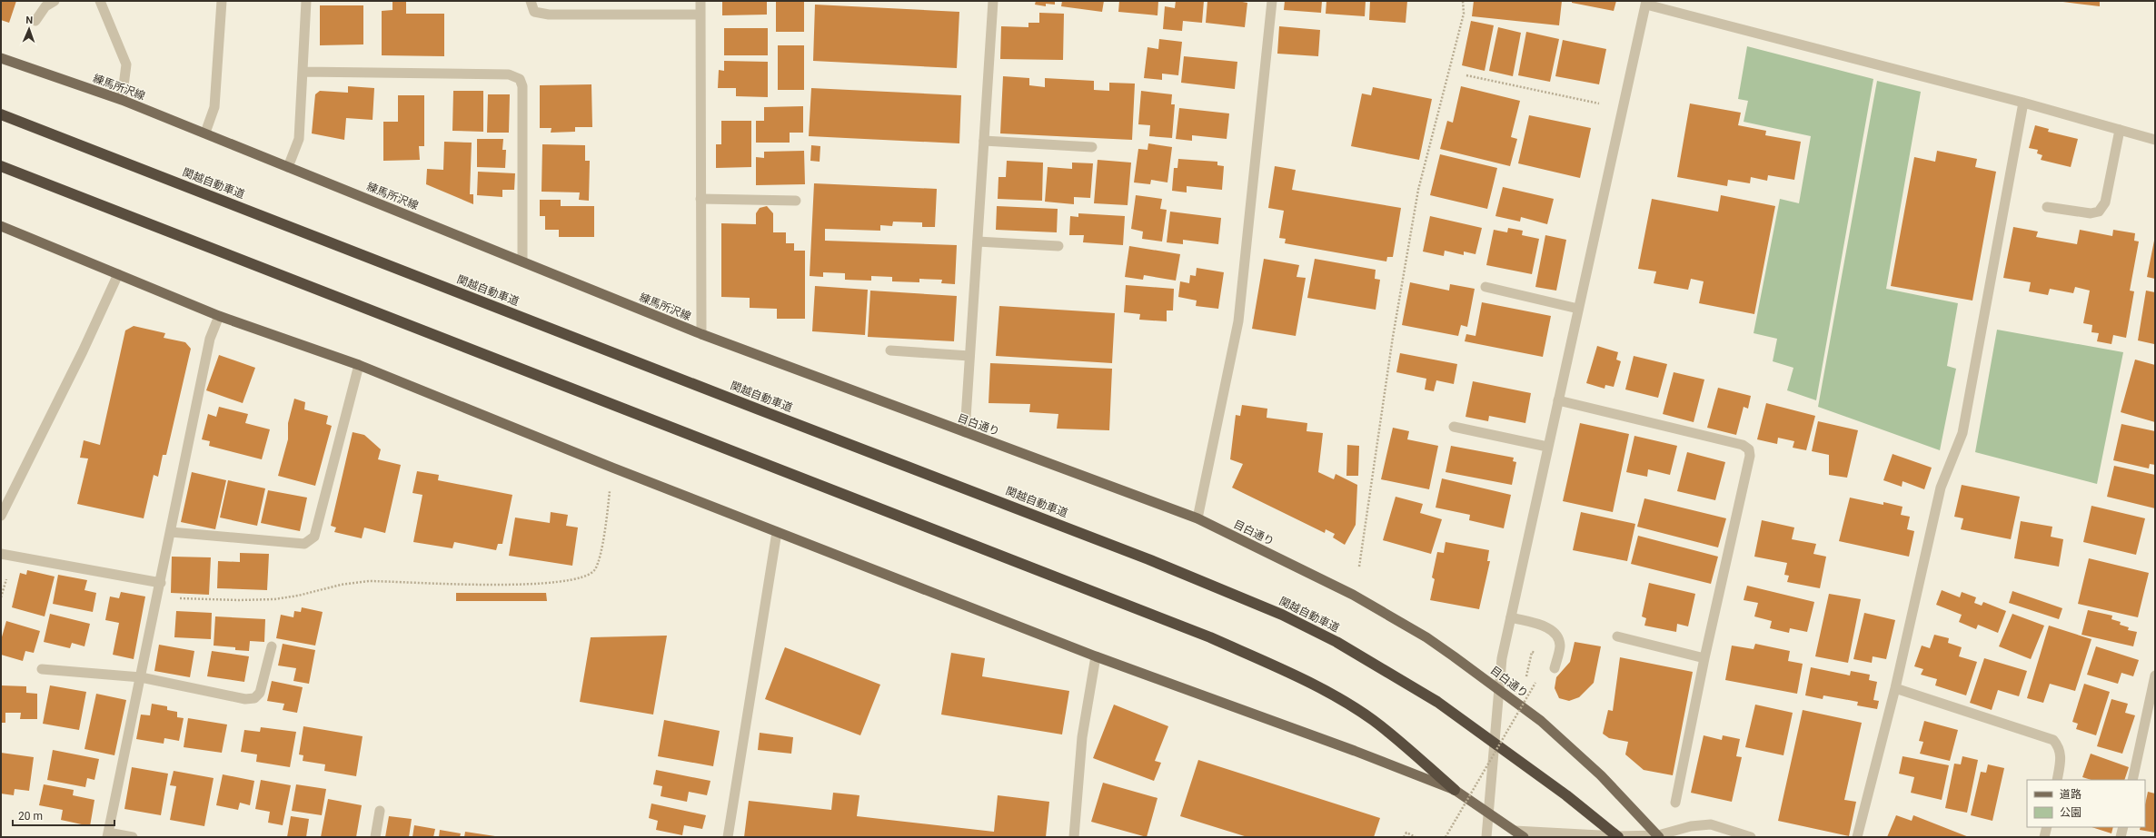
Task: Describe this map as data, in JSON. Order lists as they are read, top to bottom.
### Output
{
  "streets": {
    "highway": ["関越自動車道"],
    "main road": ["練馬所沢線", "目白通り"]
  },
  "crossings": [
    ["練馬所沢線", "目白通り"]
  ],
  "legend": ["道路", "公園"],
  "scale_bar": "20 m",
  "north": "top"
}
